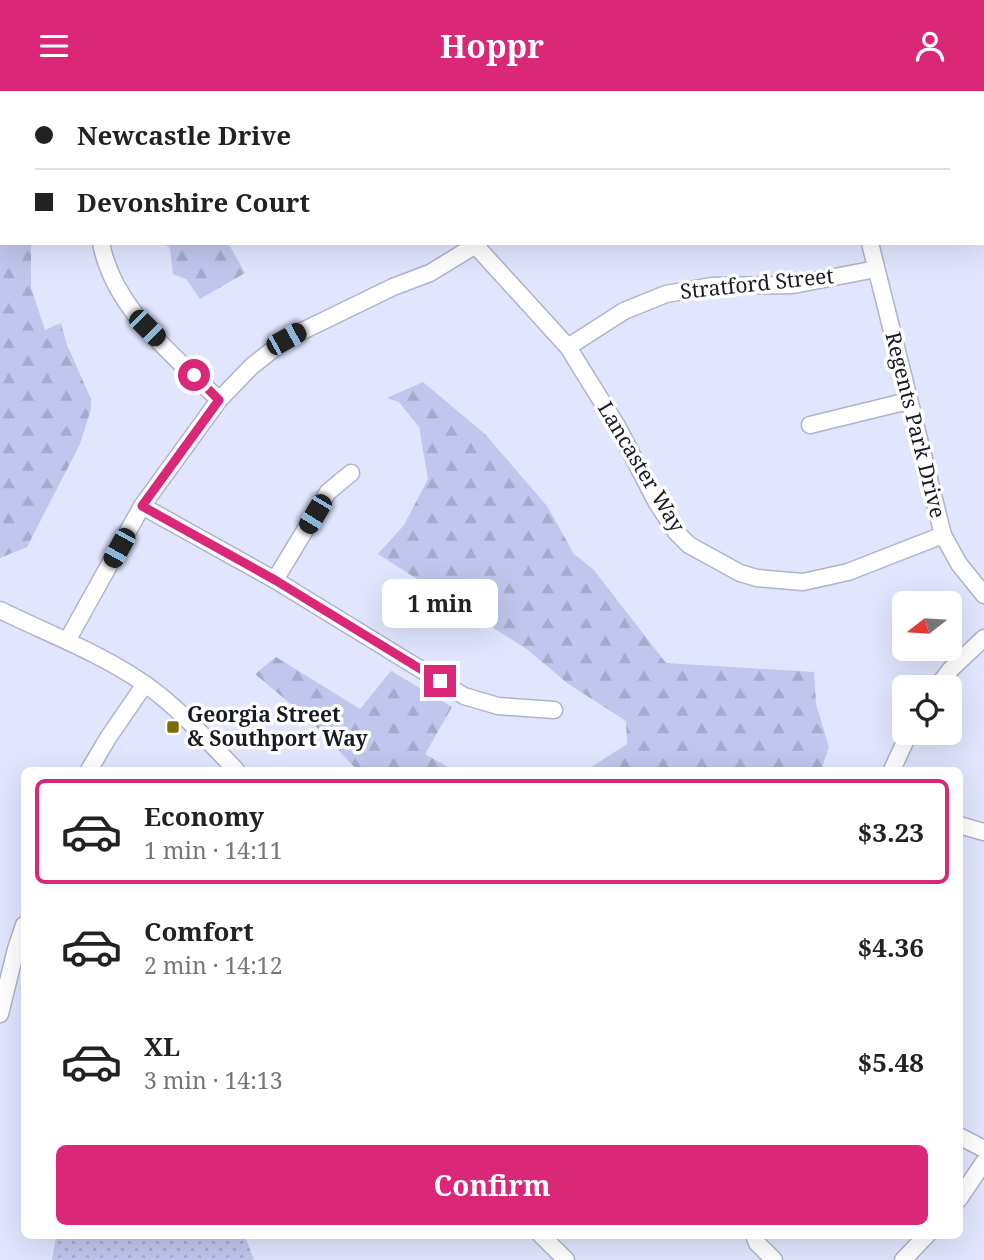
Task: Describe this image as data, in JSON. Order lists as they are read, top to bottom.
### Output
{
  "streets": {
    "street": ["Stratford Street", "Regents Park Drive", "Lancaster Way"]
  },
  "crossings": [
    ["Stratford Street", "Regents Park Drive"],
    ["Stratford Street", "Lancaster Way"],
    ["Regents Park Drive", "Lancaster Way"]
  ],
  "places": {
    "transit": ["Georgia Street & Southport Way"]
  },
  "north": "left",
  "page": {
    "header": "Hoppr",
    "banner": ["Newcastle Drive", "Devonshire Court"],
    "bubble": "1 min",
    "list": [
      {
        "name": "Economy",
        "note": "1 min · 14:11",
        "value": "$3.23"
      },
      {
        "name": "Comfort",
        "note": "2 min · 14:12",
        "value": "$4.36"
      },
      {
        "name": "XL",
        "note": "3 min · 14:13",
        "value": "$5.48"
      }
    ],
    "buttons": "Confirm"
  }
}
